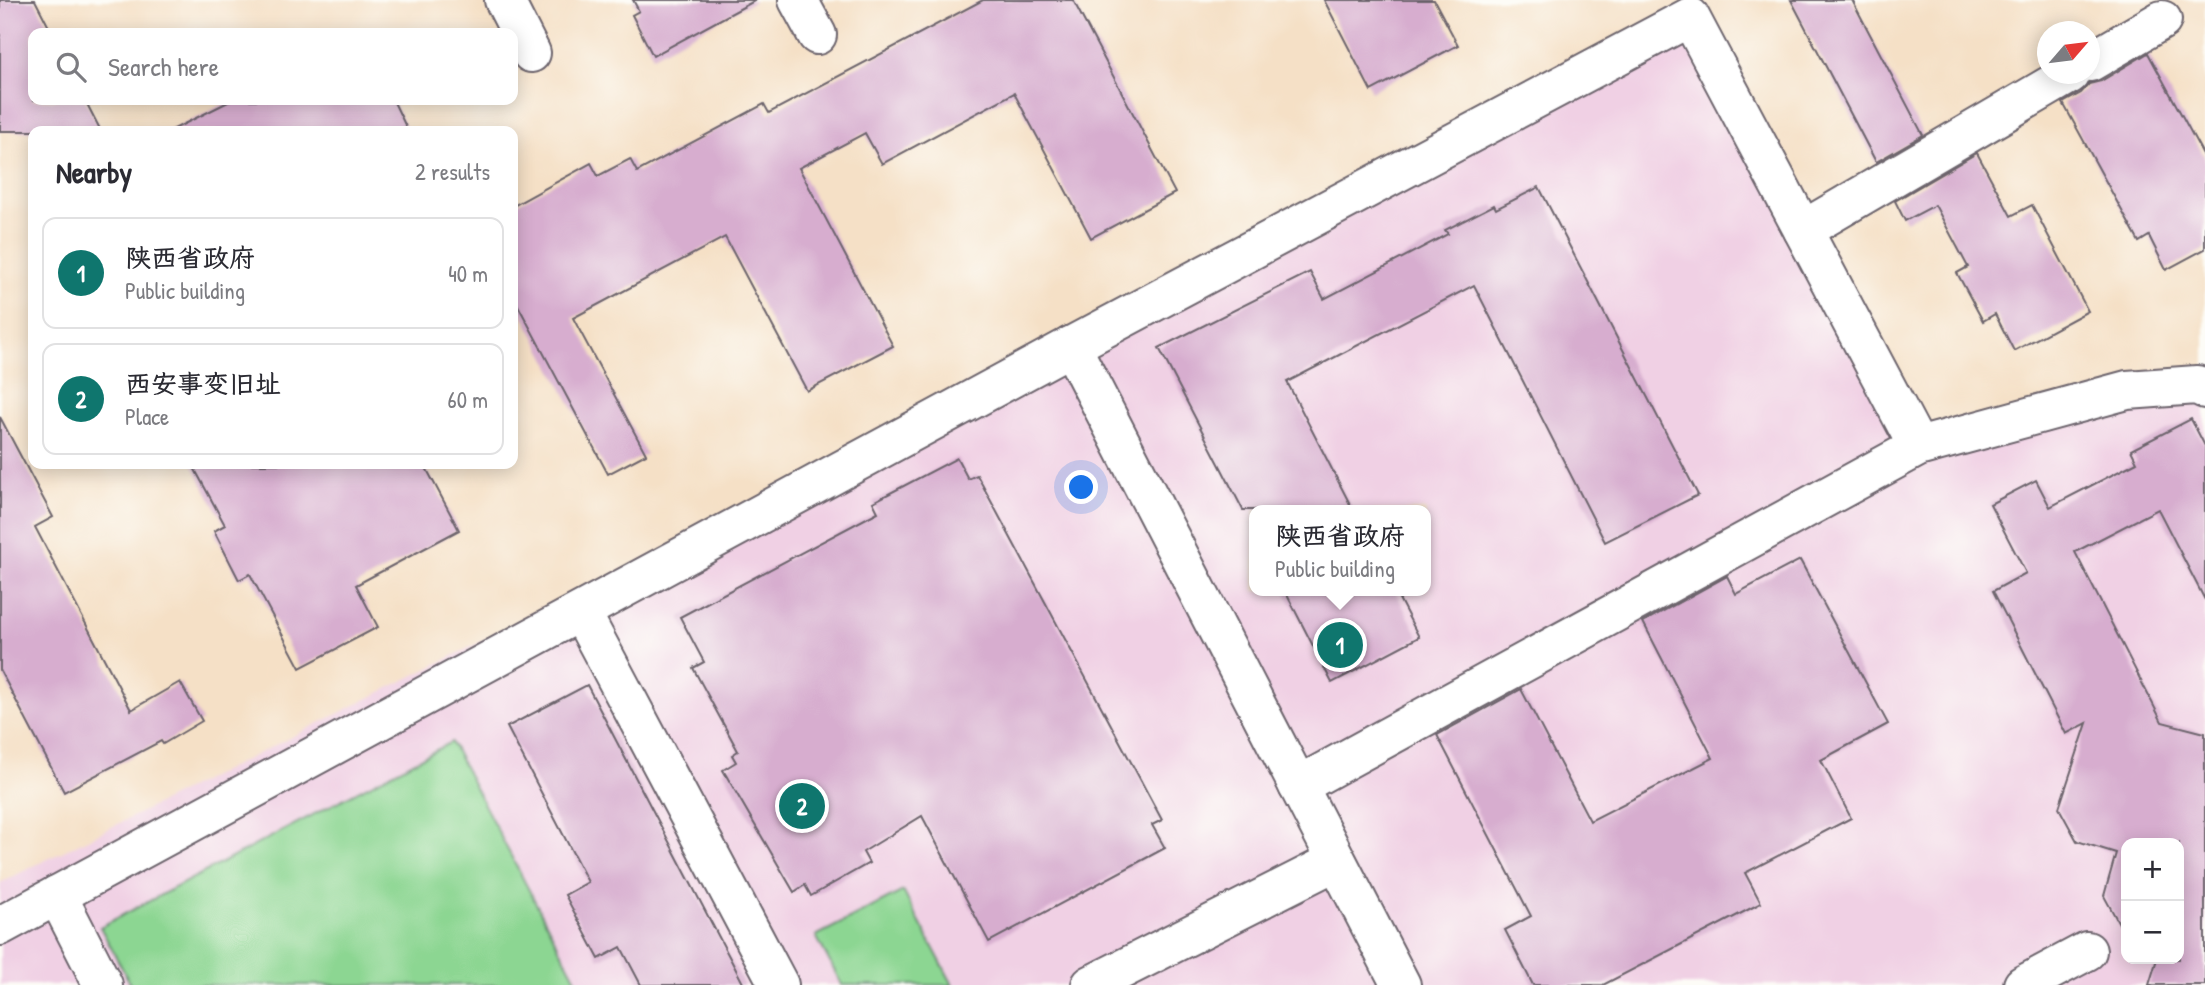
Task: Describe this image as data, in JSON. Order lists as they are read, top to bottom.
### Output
{
  "north": "top right",
  "page": {
    "search": "Search here",
    "heading": ["Nearby", "2 results"],
    "list": [
      {
        "mark": "1",
        "name": "陕西省政府",
        "note": "Public building",
        "value": "40 m"
      },
      {
        "mark": "2",
        "name": "西安事变旧址",
        "note": "Place",
        "value": "60 m"
      }
    ],
    "popup": ["陕西省政府", "Public building"],
    "pins": ["1", "2"],
    "map_buttons": ["+", "−"]
  }
}
